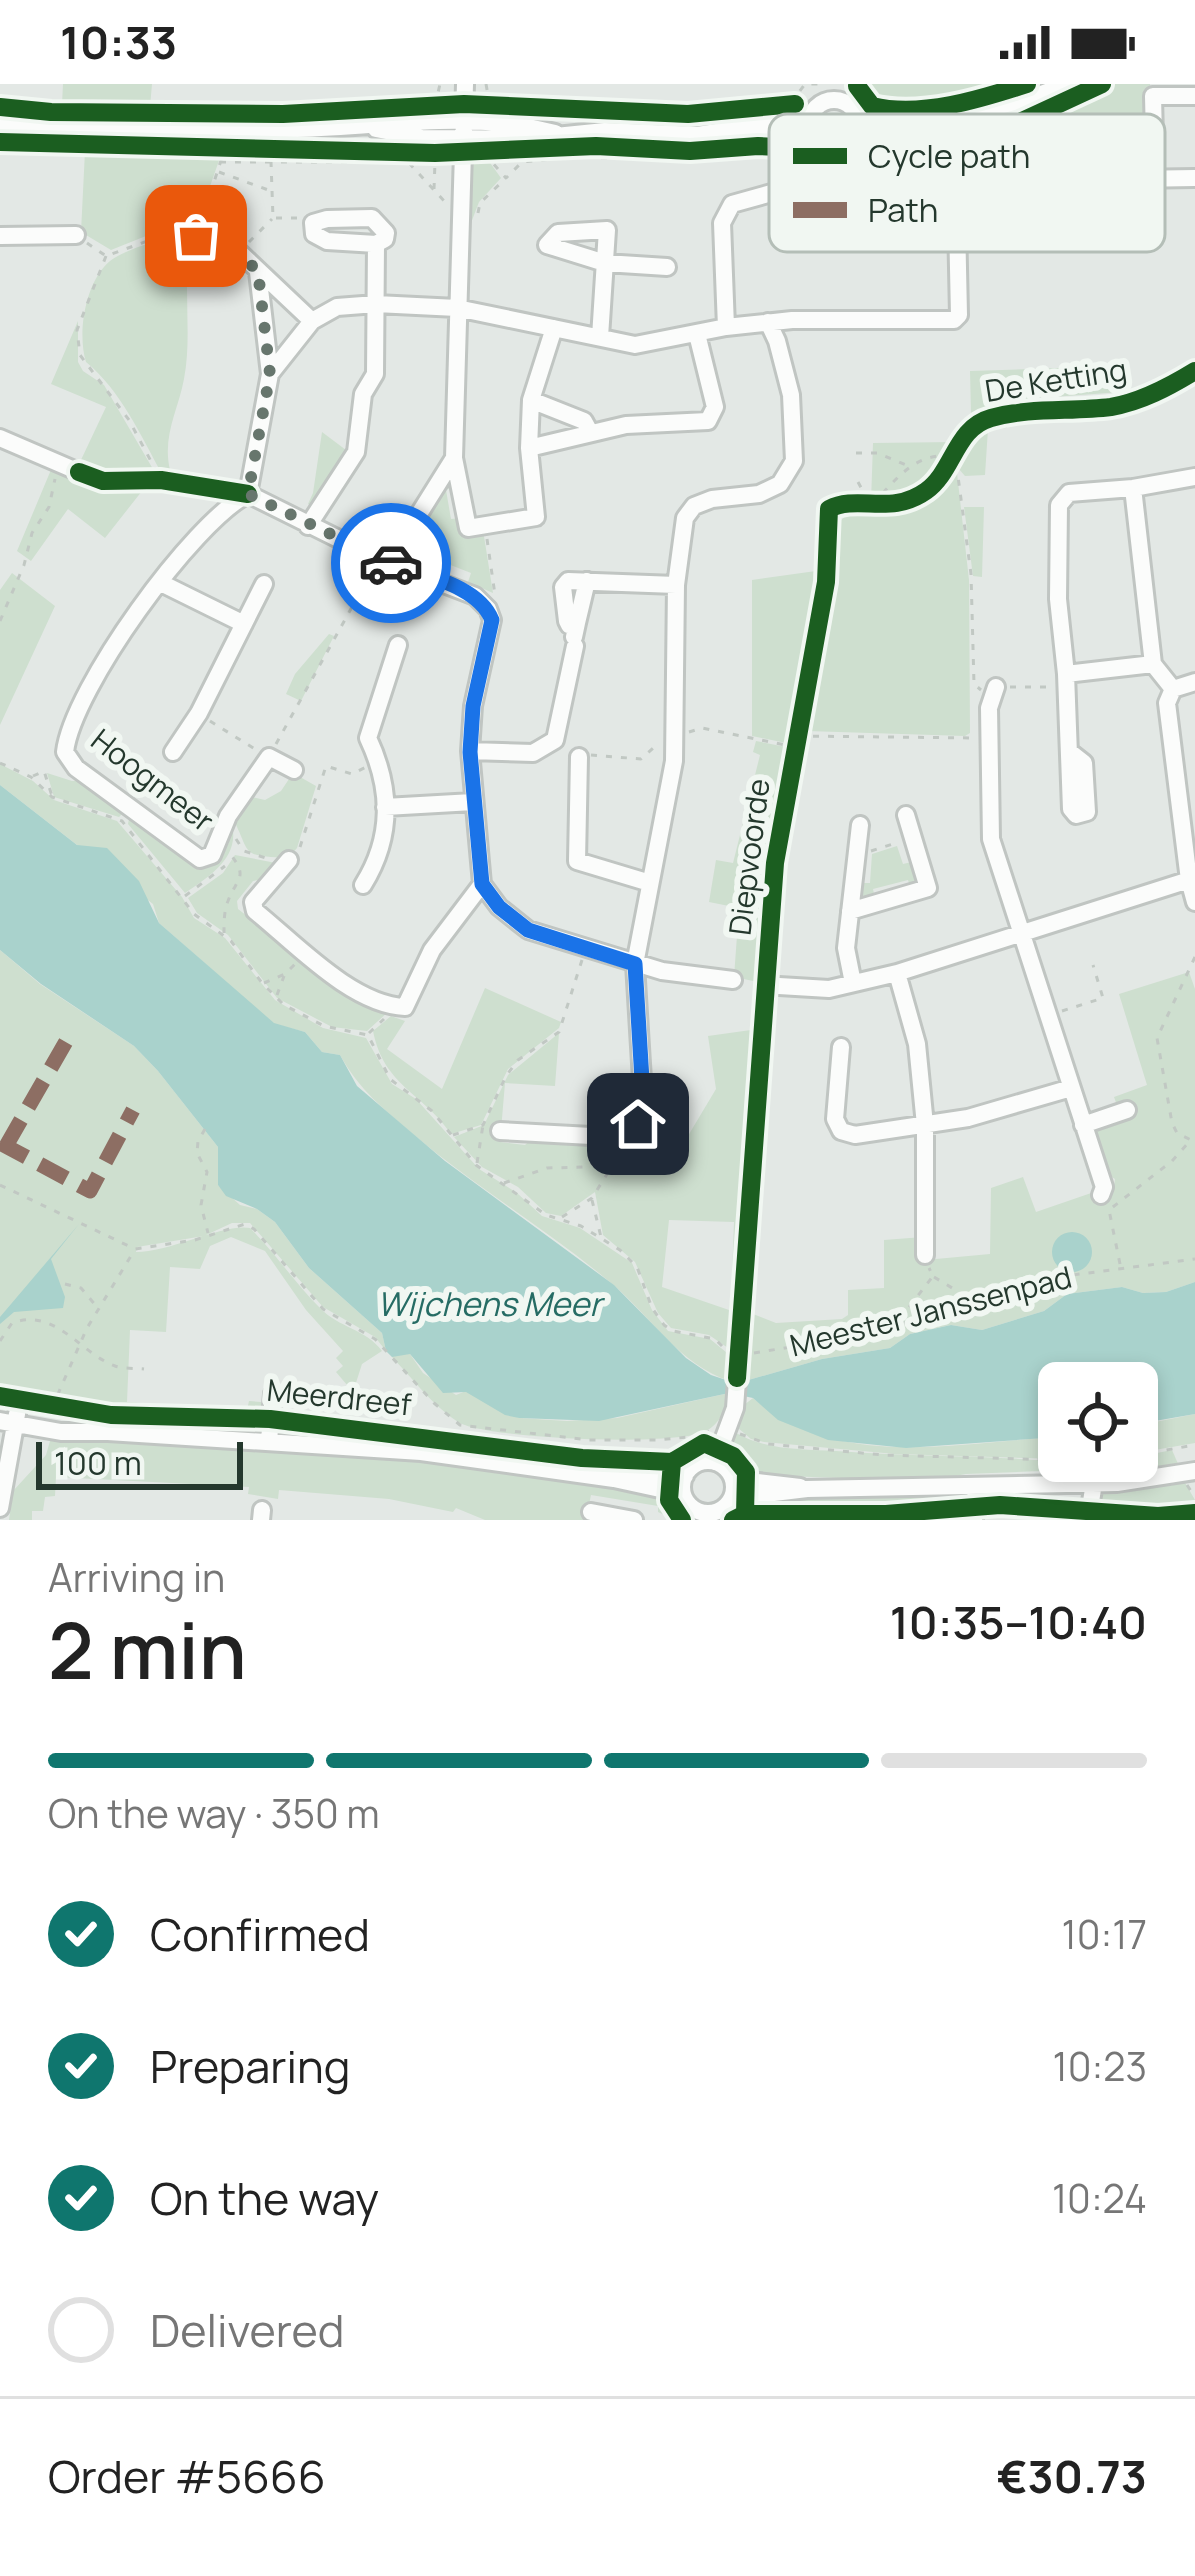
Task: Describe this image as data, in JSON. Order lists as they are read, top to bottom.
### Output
{
  "streets": {
    "street": ["Hoogmeer", "Meerdreef"],
    "path": ["Meester Janssenpad"],
    "cycle path": ["De Ketting"]
  },
  "water": ["Wijchens Meer"],
  "legend": ["Cycle path", "Path"],
  "scale_bar": "100 m",
  "page": {
    "status": "10:33",
    "scale": "100 m",
    "heading": ["2 min", "Arriving in", "10:35–10:40"],
    "panel": ["Order #5666", "€30.73"],
    "bar": "On the way · 350 m",
    "list": [
      ["Confirmed", "10:17"],
      ["Preparing", "10:23"],
      ["On the way", "10:24"],
      "Delivered"
    ]
  }
}
